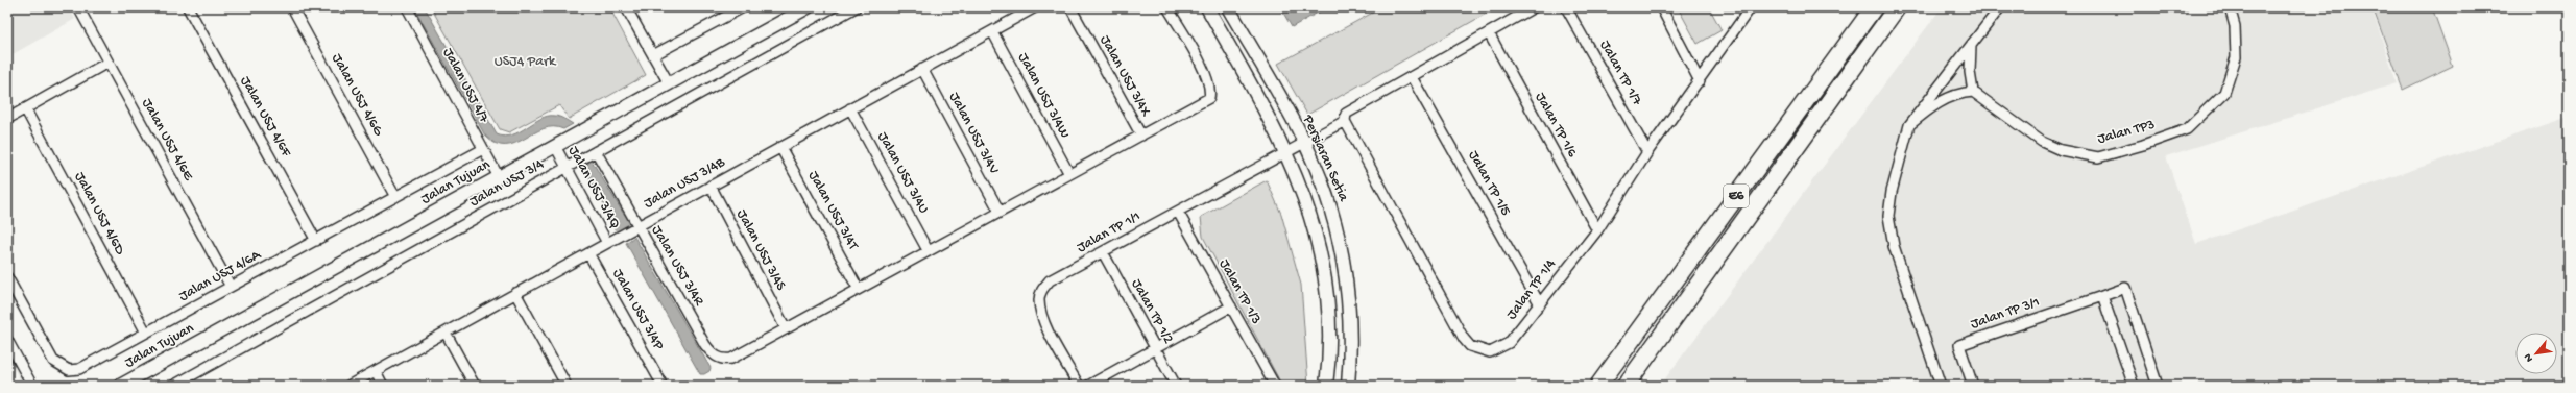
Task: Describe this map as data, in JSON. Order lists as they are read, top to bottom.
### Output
{
  "streets": {
    "highway": ["E6"],
    "main road": ["Persiaran Setia", "Jalan Tujuan"],
    "street": [
      "Jalan TP 1/7",
      "Jalan USJ 3/4X",
      "Jalan USJ 4/7",
      "Jalan USJ 4/6G",
      "Jalan USJ 3/4W",
      "Jalan USJ 4/6F",
      "Jalan TP 1/6",
      "Jalan TP3",
      "Jalan USJ 3/4V",
      "Jalan USJ 4/6E",
      "Jalan USJ 3/4U",
      "Jalan USJ 3/4",
      "Jalan USJ 3/4B",
      "Jalan TP 1/5",
      "Jalan USJ 3/4Q",
      "Jalan USJ 3/4T",
      "Jalan USJ 4/6D",
      "Jalan TP 1/1",
      "Jalan USJ 3/4S",
      "Jalan USJ 3/4R",
      "Jalan USJ 4/6A",
      "Jalan TP 1/4",
      "Jalan TP 1/3",
      "Jalan USJ 3/4P",
      "Jalan TP 1/2",
      "Jalan TP 3/1"
    ]
  },
  "crossings": [
    ["Jalan TP 1/7", "Jalan TP 1/4"],
    ["Jalan USJ 4/7", "Jalan Tujuan"],
    ["Jalan USJ 4/7", "Jalan USJ 4/6A"],
    ["Jalan USJ 4/6G", "Jalan USJ 4/6A"],
    ["Jalan USJ 3/4W", "Jalan USJ 3/4B"],
    ["Jalan USJ 4/6F", "Jalan USJ 4/6A"],
    ["Jalan TP 1/6", "Jalan TP 1/4"],
    ["Jalan USJ 3/4V", "Jalan USJ 3/4B"],
    ["Jalan USJ 4/6E", "Jalan USJ 4/6A"],
    ["Persiaran Setia", "Jalan TP 1/1"],
    ["Jalan USJ 3/4U", "Jalan USJ 3/4B"],
    ["Jalan Tujuan", "Jalan USJ 3/4Q"],
    ["Jalan USJ 3/4", "Jalan USJ 3/4Q"],
    ["Jalan USJ 3/4", "Jalan USJ 3/4R"],
    ["Jalan USJ 3/4B", "Jalan USJ 3/4Q"],
    ["Jalan USJ 3/4B", "Jalan USJ 3/4T"],
    ["Jalan USJ 3/4B", "Jalan USJ 3/4S"],
    ["Jalan USJ 3/4B", "Jalan USJ 3/4R"],
    ["Jalan USJ 3/4B", "Jalan USJ 3/4P"],
    ["Jalan TP 1/5", "Jalan TP 1/4"],
    ["Jalan USJ 4/6D", "Jalan USJ 4/6A"],
    ["Jalan TP 1/1", "Jalan TP 1/3"],
    ["Jalan TP 1/1", "Jalan TP 1/2"],
    ["Jalan USJ 3/4S", "Jalan USJ 3/4R"]
  ],
  "parks": ["USJ4 Park"],
  "north": "bottom left"
}
